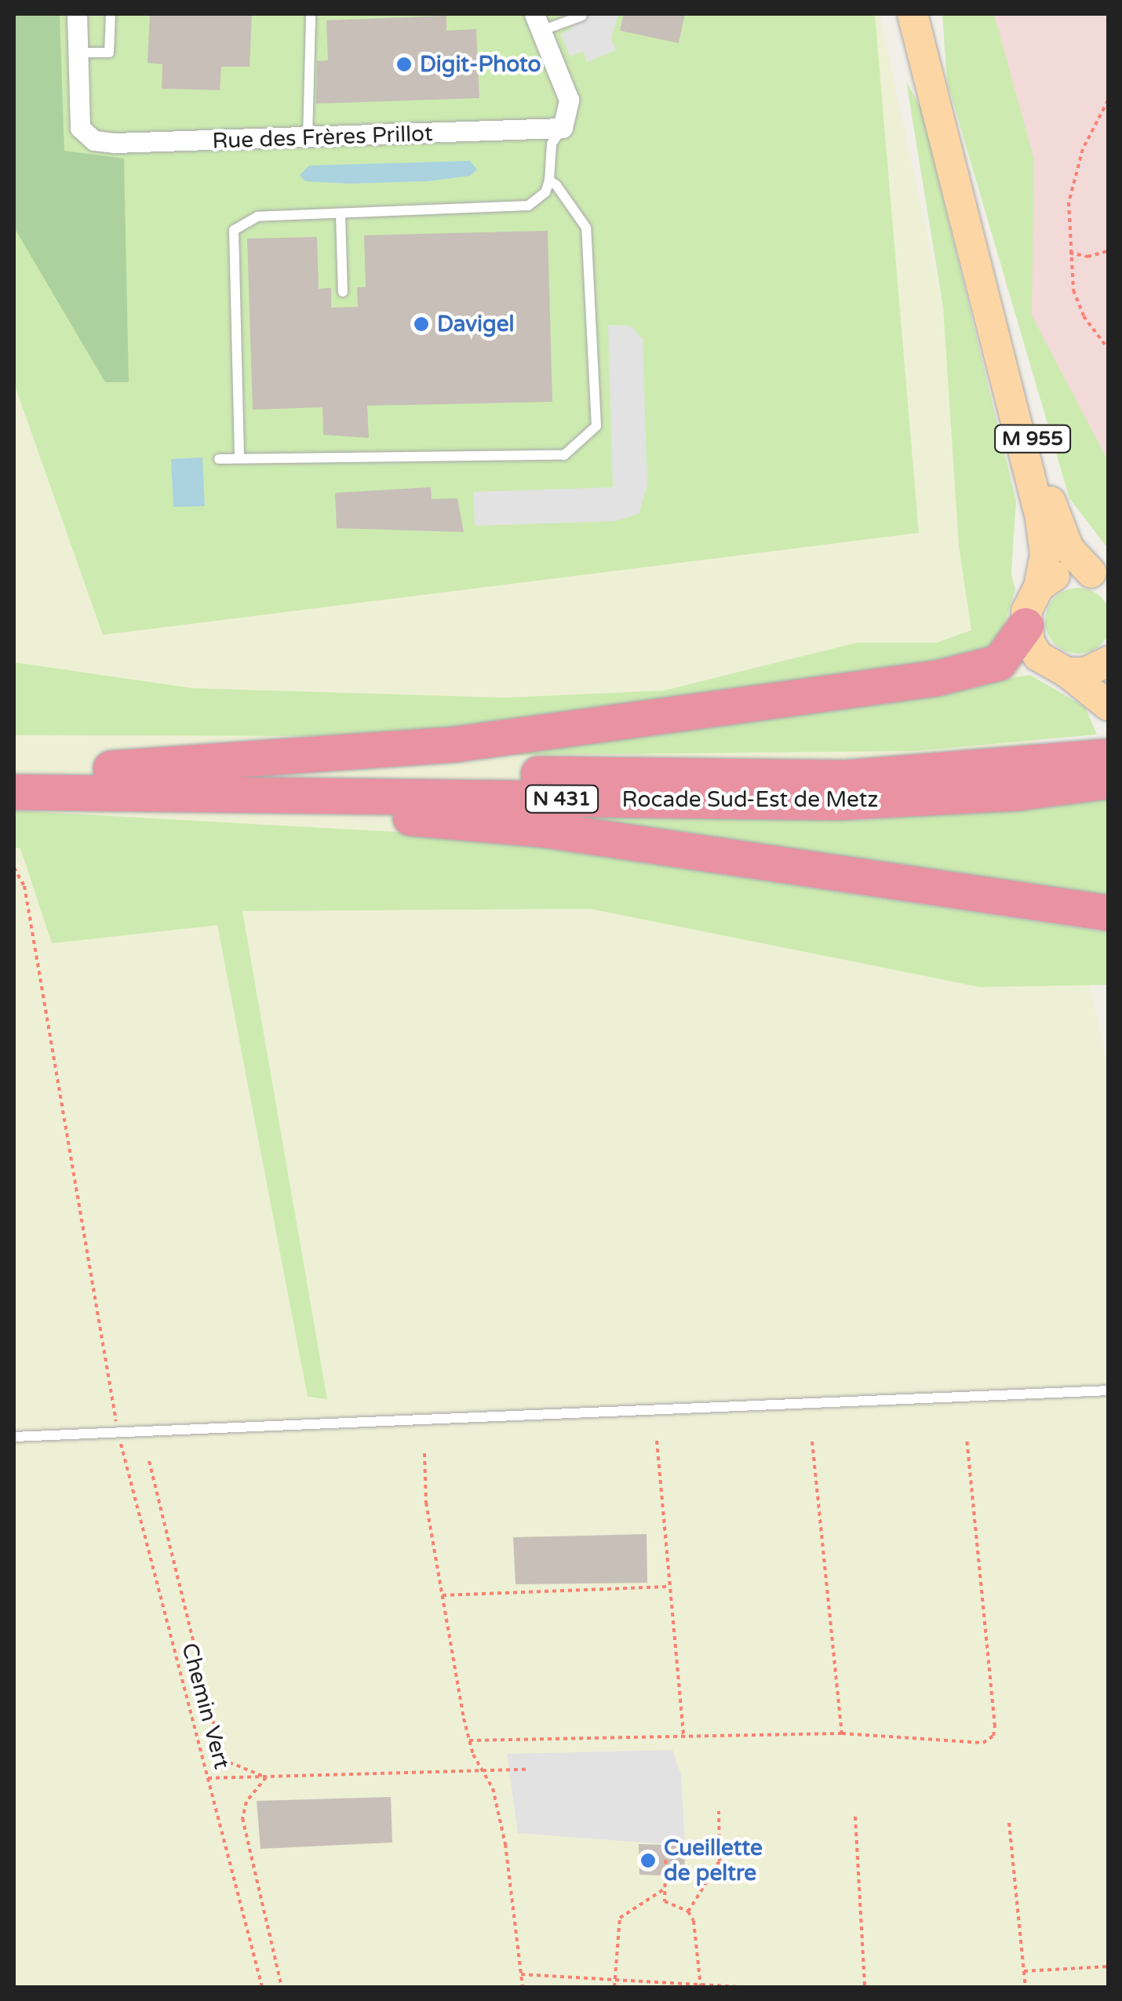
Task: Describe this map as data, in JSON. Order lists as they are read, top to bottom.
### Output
{
  "streets": {
    "highway": ["N 431", "Rocade Sud-Est de Metz"],
    "main road": ["M 955"],
    "street": ["Rue des Frères Prillot"],
    "path": ["Chemin Vert"]
  },
  "places": ["Digit-Photo", "Davigel", "Cueillette de peltre"]
}
